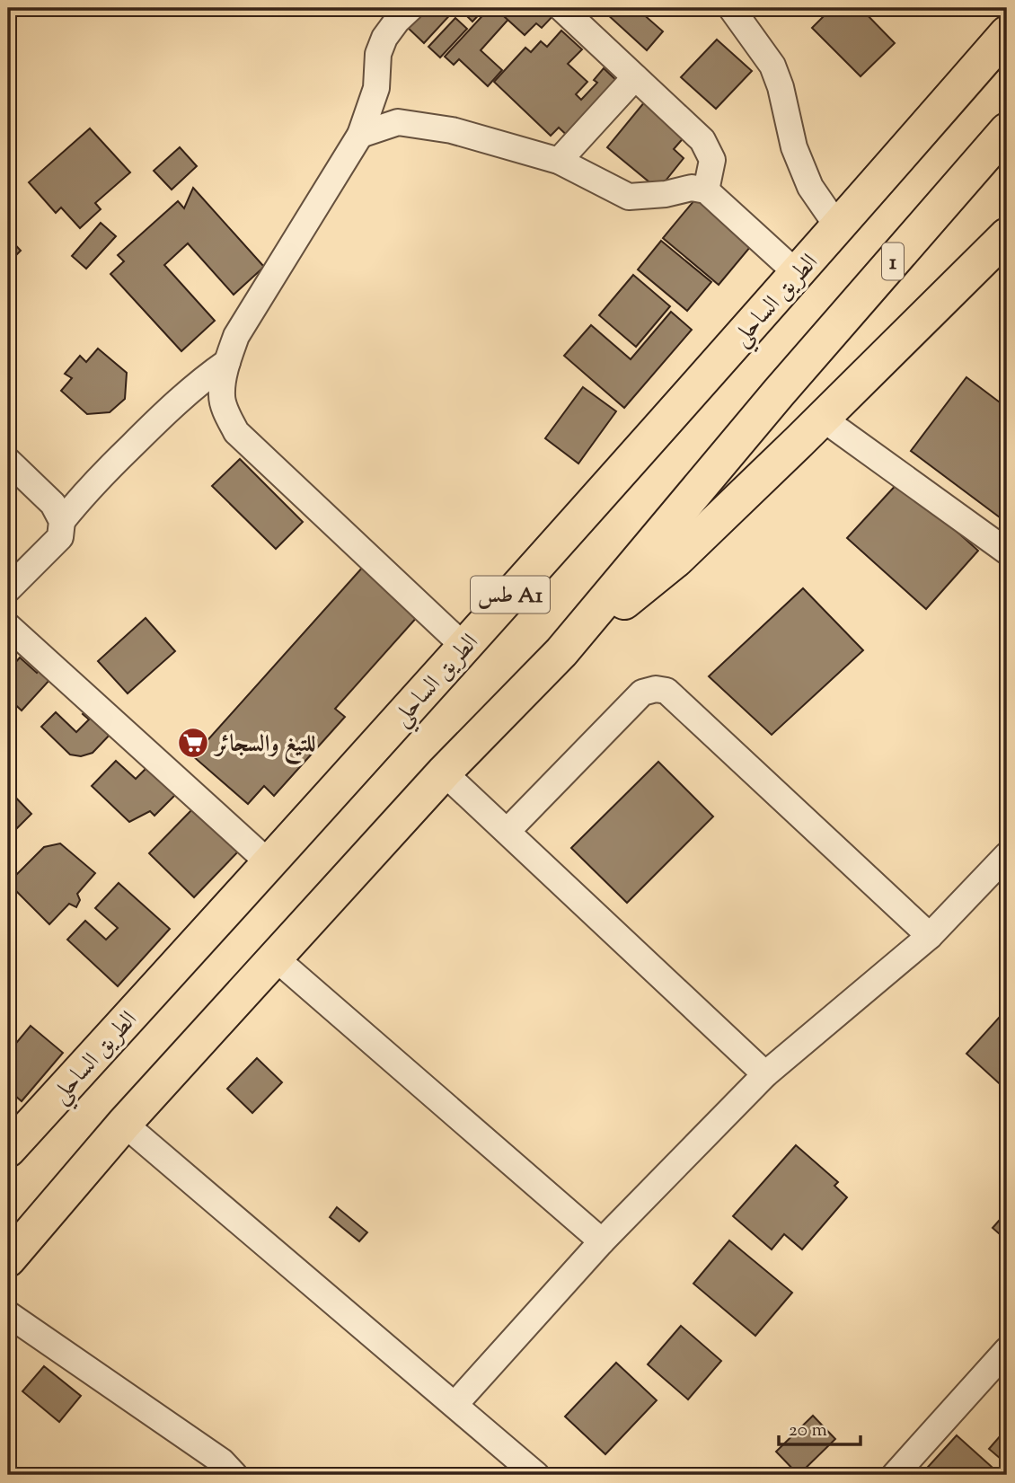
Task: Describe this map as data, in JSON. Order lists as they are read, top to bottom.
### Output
{
  "streets": {
    "highway": ["1", "الطريق الساحلي", "طس A1"]
  },
  "places": {
    "supermarket": ["للتيغ والسجائر"]
  },
  "scale_bar": "20 m"
}
